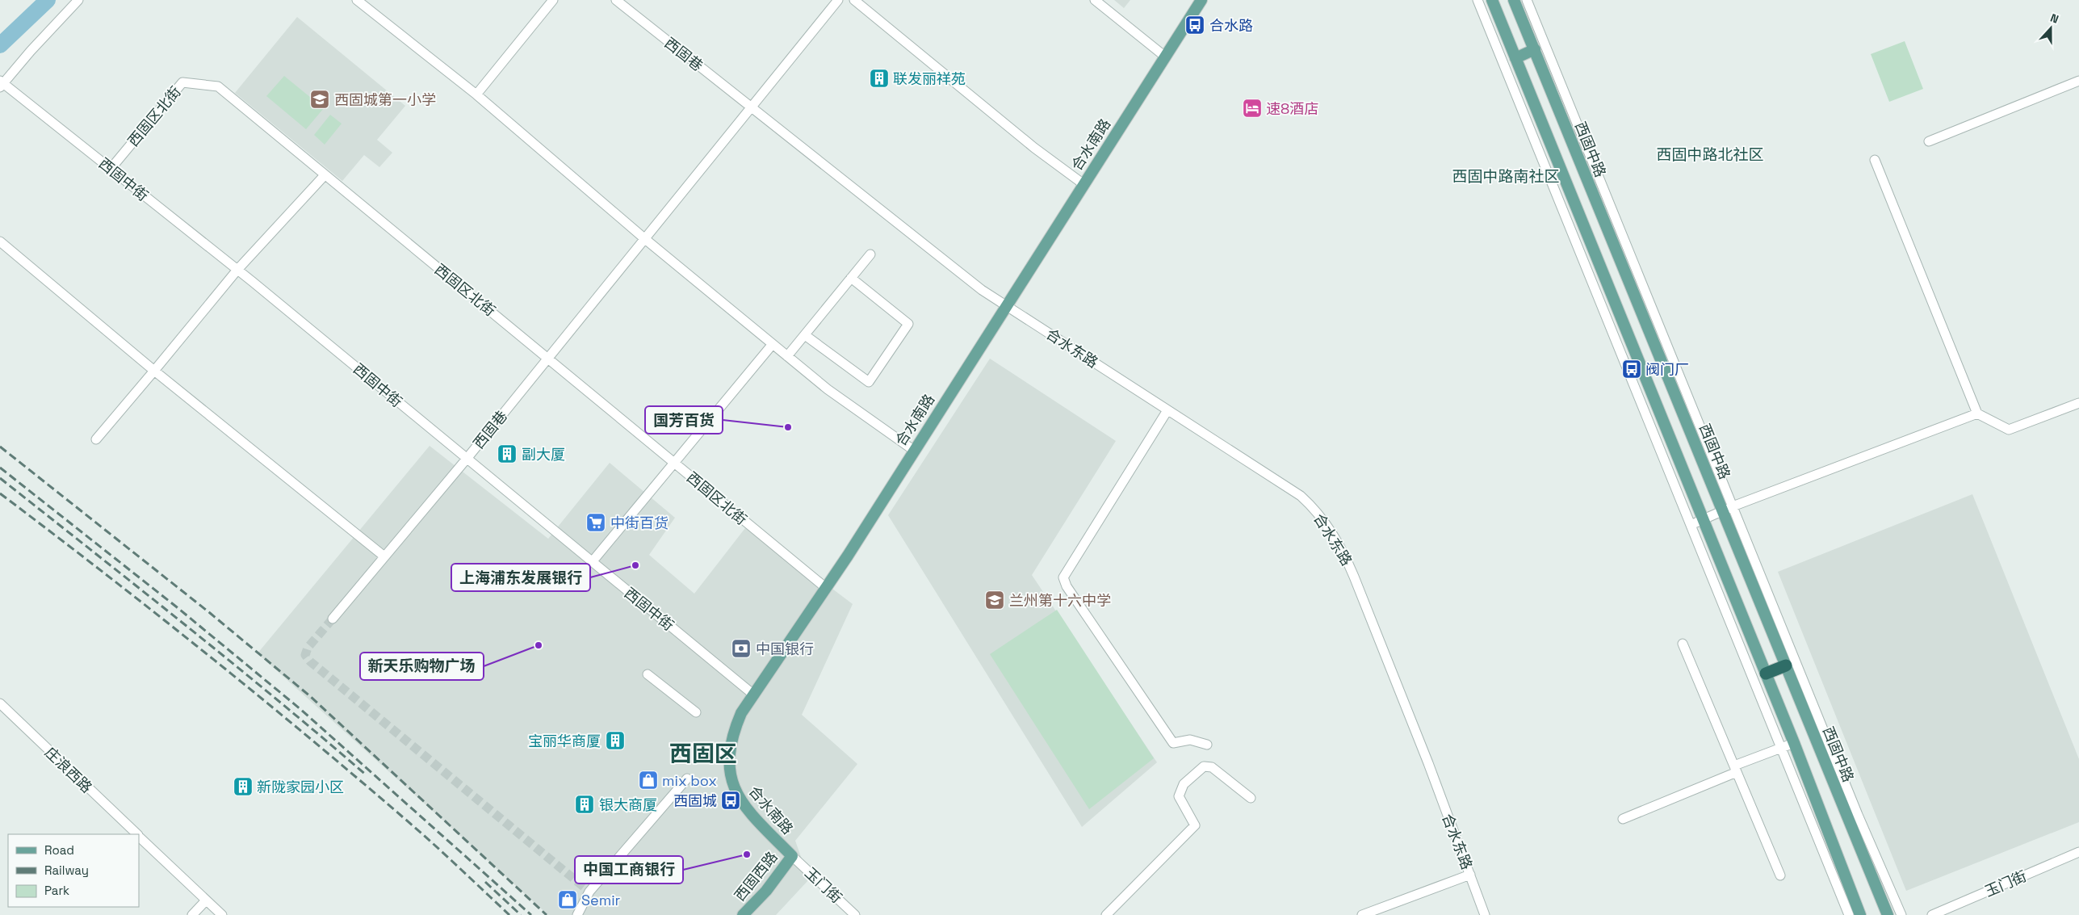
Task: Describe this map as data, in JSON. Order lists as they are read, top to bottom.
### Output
{
  "streets": {
    "main road": ["合水南路", "西固中路", "西固西路"],
    "street": [
      "西固巷",
      "西固区北街",
      "西固中街",
      "合水东路",
      "庄浪西路",
      "玉门街"
    ]
  },
  "crossings": [
    ["西固巷", "西固区北街"],
    ["西固巷", "西固中街"],
    ["西固巷", "合水东路"],
    ["西固区北街", "合水南路"],
    ["西固区北街", "西固中街"],
    ["合水南路", "西固中街"],
    ["合水南路", "合水东路"],
    ["合水南路", "西固西路"],
    ["合水南路", "玉门街"],
    ["西固西路", "玉门街"]
  ],
  "districts": ["西固中路北社区", "西固中路南社区", "西固区"],
  "places": {
    "bus stop": ["合水路", "阀门厂", "西固城"],
    "building": [
      "联发丽祥苑",
      "副大厦",
      "宝丽华商厦",
      "新陇家园小区",
      "银大商厦"
    ],
    "school or university": ["西固城第一小学", "兰州第十六中学"],
    "hotel": ["速8酒店"],
    "other": [
      "国芳百货",
      "上海浦东发展银行",
      "新天乐购物广场",
      "中国工商银行"
    ],
    "supermarket": ["中街百货"],
    "bank": ["中国银行"],
    "shop": ["mix box", "Semir"]
  },
  "legend": ["Road", "Railway", "Park"],
  "north": "top"
}
